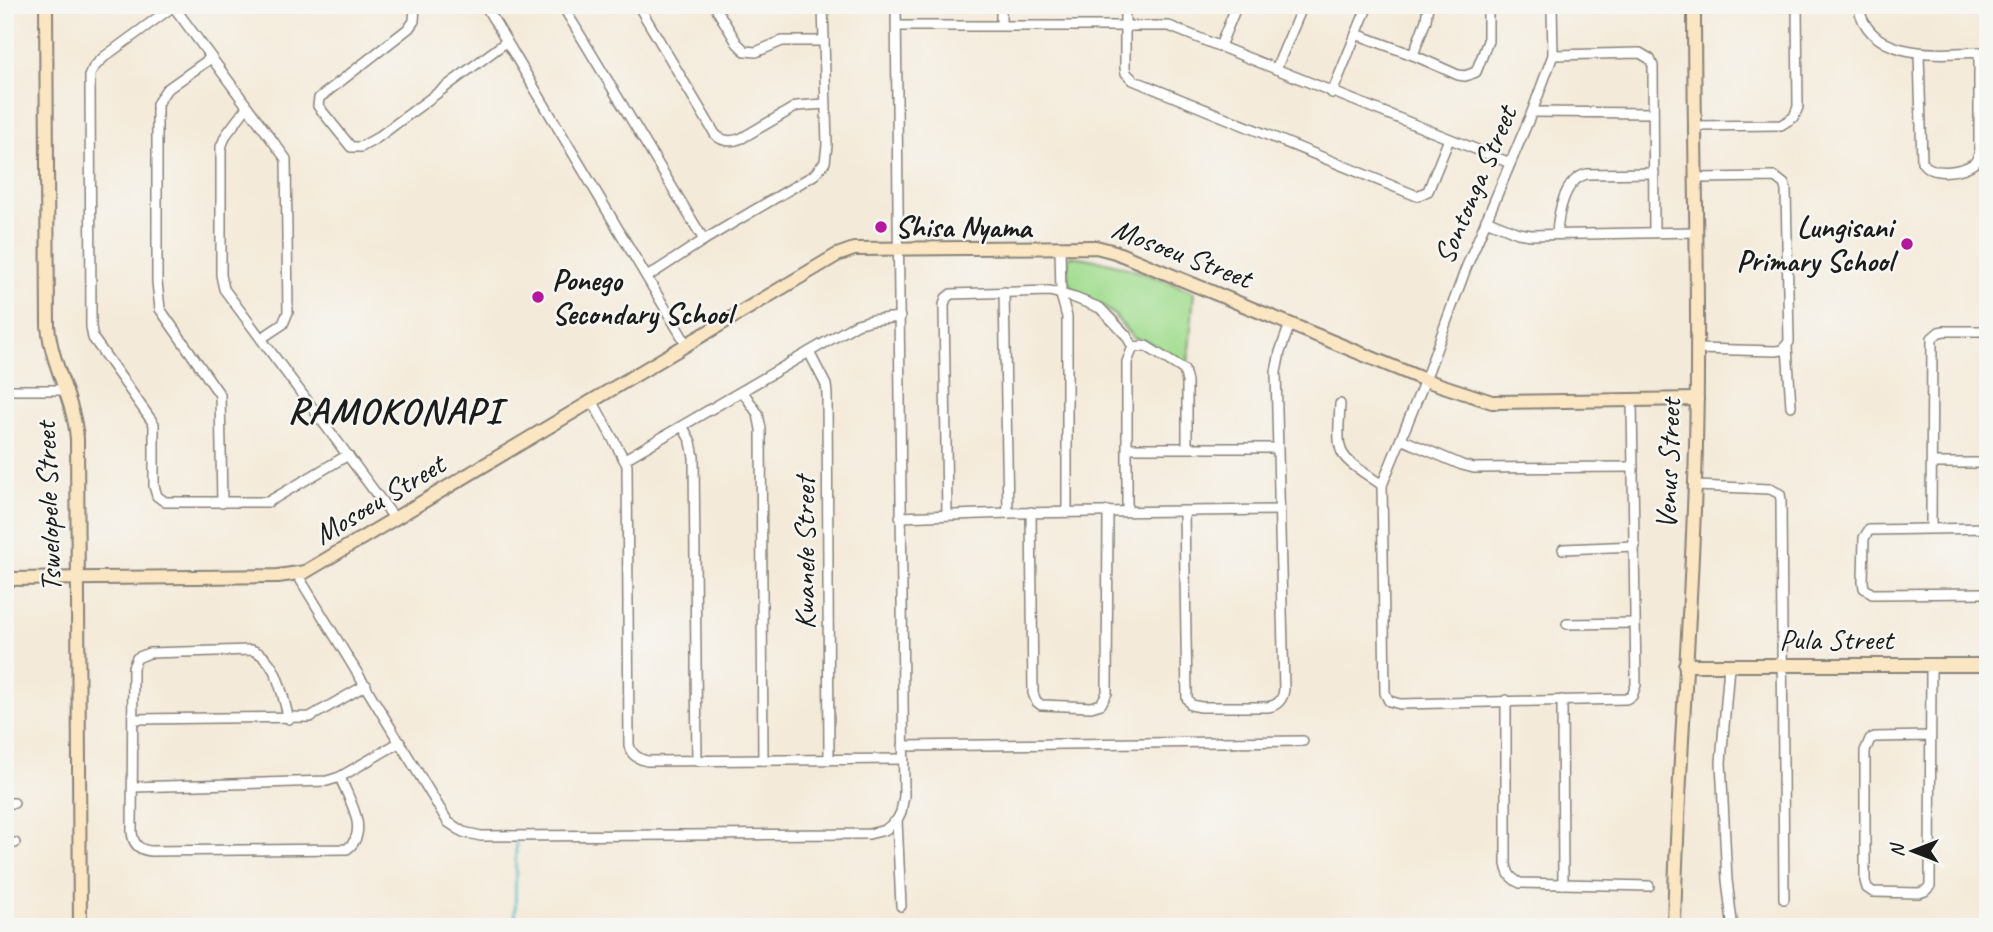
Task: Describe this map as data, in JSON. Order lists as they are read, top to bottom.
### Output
{
  "streets": {
    "street": [
      "Sontonga Street",
      "Mosoeu Street",
      "Venus Street",
      "Tswelopele Street",
      "Kwanele Street",
      "Pula Street"
    ]
  },
  "crossings": [
    ["Sontonga Street", "Mosoeu Street"],
    ["Mosoeu Street", "Venus Street"],
    ["Mosoeu Street", "Tswelopele Street"],
    ["Venus Street", "Pula Street"]
  ],
  "districts": ["RAMOKONAPI"],
  "places": ["Shisa Nyama", "Lungisani Primary School", "Ponego Secondary School"],
  "north": "left"
}
